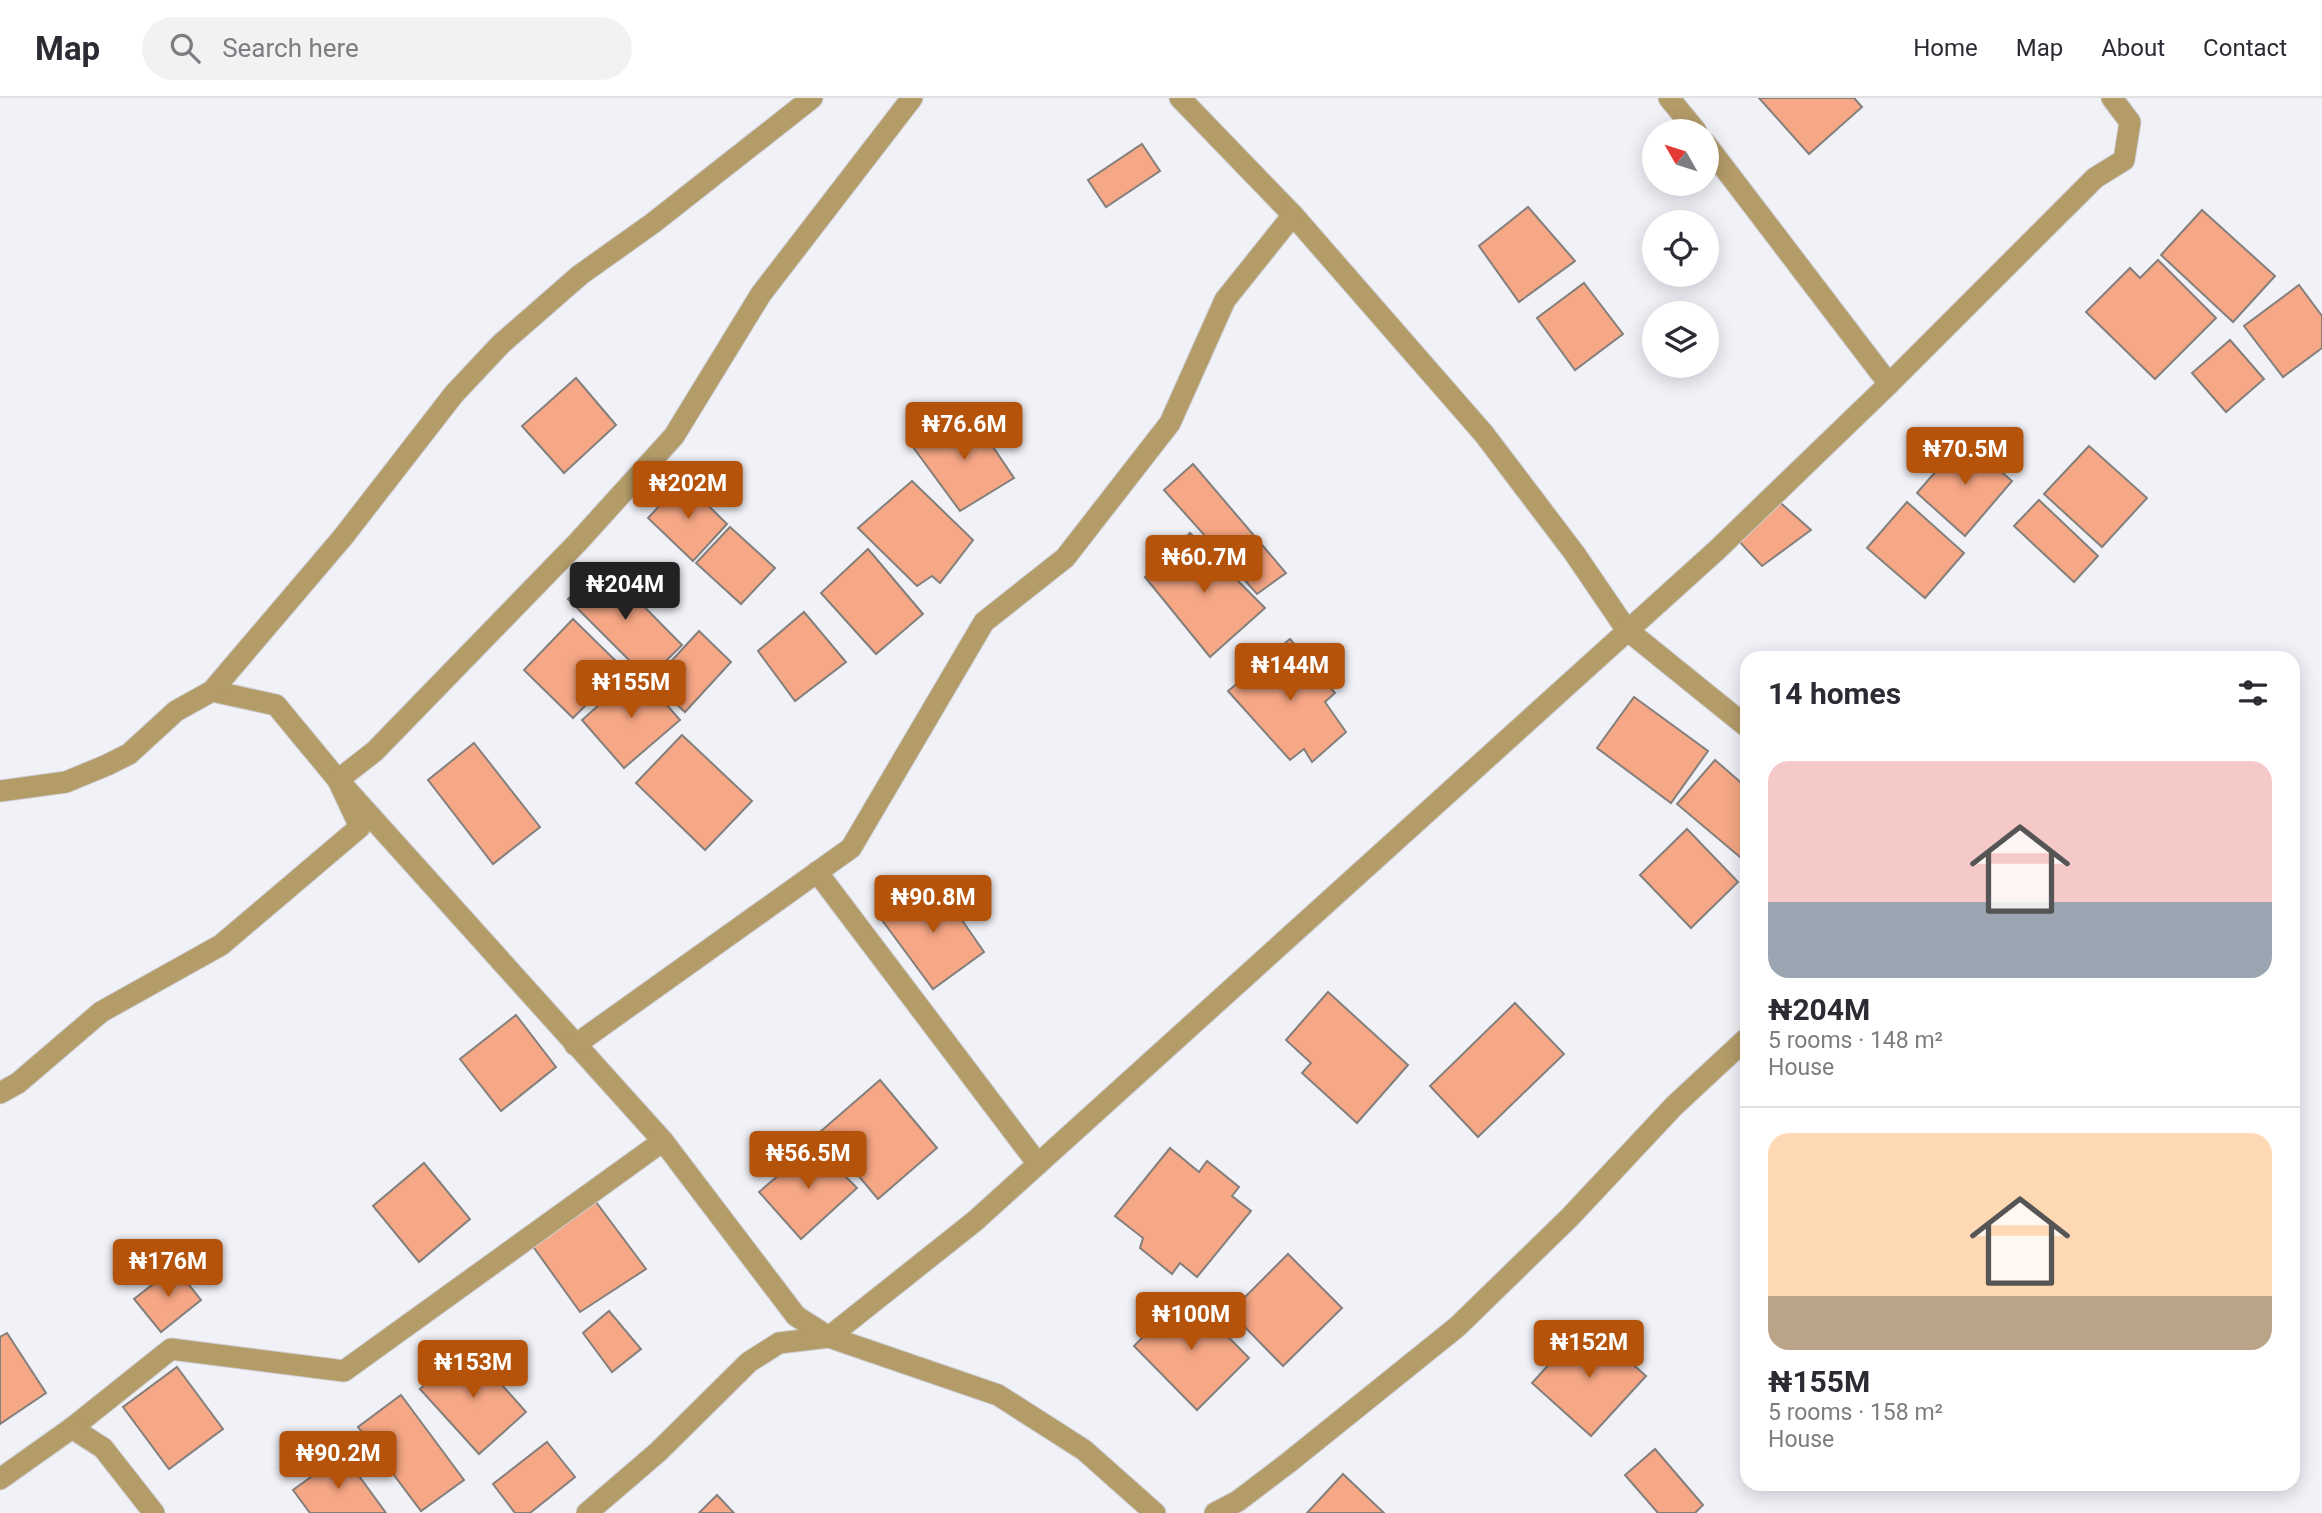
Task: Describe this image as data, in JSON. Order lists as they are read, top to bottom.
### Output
{
  "north": "top left",
  "page": {
    "header": "Map",
    "search": "Search here",
    "nav": [
      "Home",
      "Map",
      "About",
      "Contact"
    ],
    "price": [
      "₦76.6M",
      "₦70.5M",
      "₦202M",
      "₦60.7M",
      "₦204M",
      "₦144M",
      "₦155M",
      "₦90.8M",
      "₦56.5M",
      "₦176M",
      "₦100M",
      "₦152M",
      "₦153M",
      "₦90.2M"
    ],
    "heading": "14 homes",
    "list": [
      {
        "name": "₦204M",
        "note": "5 rooms · 148 m² · House"
      },
      {
        "name": "₦155M",
        "note": "5 rooms · 158 m² · House"
      }
    ]
  }
}
